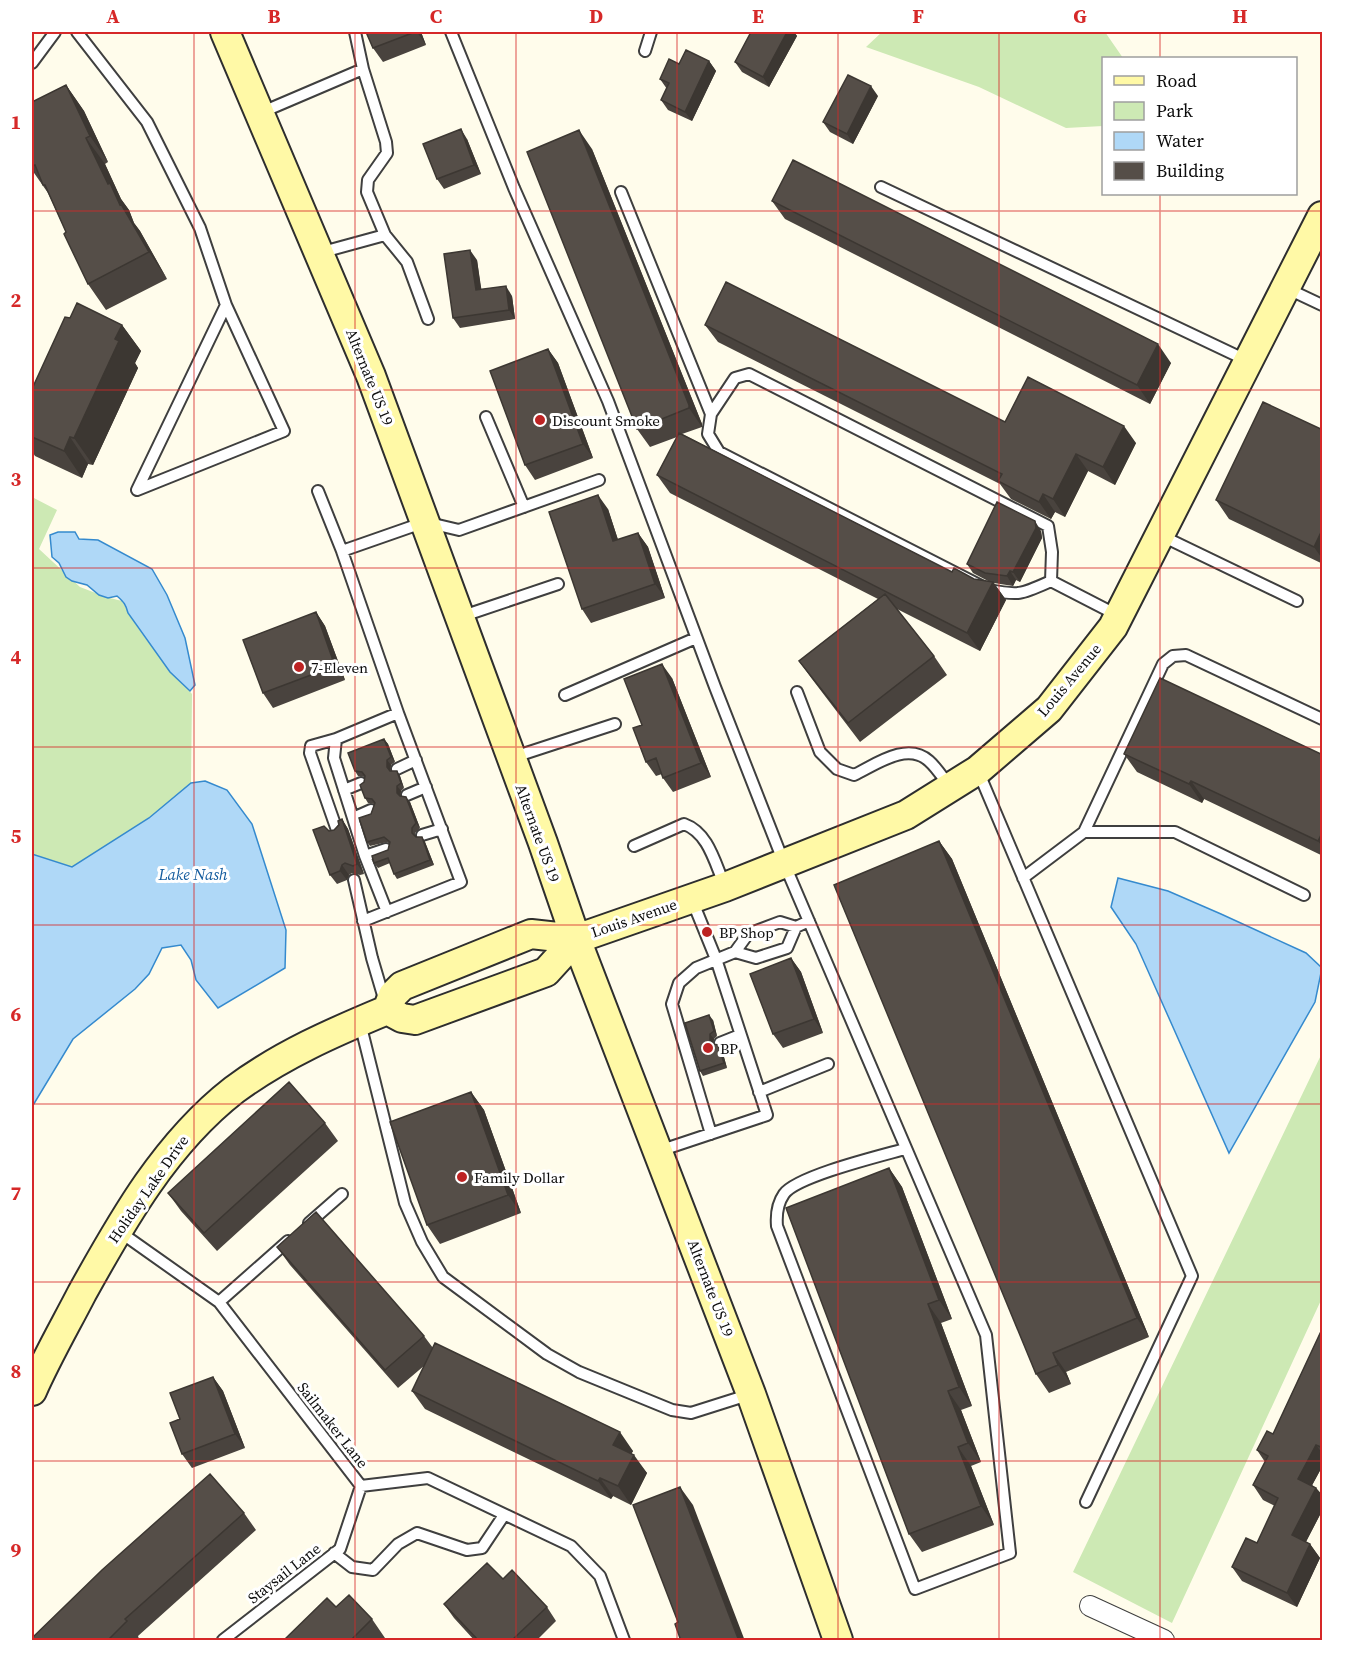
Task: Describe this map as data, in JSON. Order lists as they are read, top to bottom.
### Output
{
  "streets": {
    "street": ["Alternate US 19", "Louis Avenue", "Holiday Lake Drive"],
    "lane": ["Sailmaker Lane", "Staysail Lane"]
  },
  "crossings": [
    ["Alternate US 19", "Louis Avenue"],
    ["Holiday Lake Drive", "Sailmaker Lane"],
    ["Sailmaker Lane", "Staysail Lane"]
  ],
  "water": ["Lake Nash"],
  "places": [
    "Discount Smoke",
    "7-Eleven",
    "BP Shop",
    "BP",
    "Family Dollar"
  ],
  "legend": [
    "Road",
    "Park",
    "Water",
    "Building"
  ],
  "grid": {
    "columns": [
      "A",
      "B",
      "C",
      "D",
      "E",
      "F",
      "G",
      "H"
    ],
    "rows": [
      "1",
      "2",
      "3",
      "4",
      "5",
      "6",
      "7",
      "8",
      "9"
    ]
  }
}
